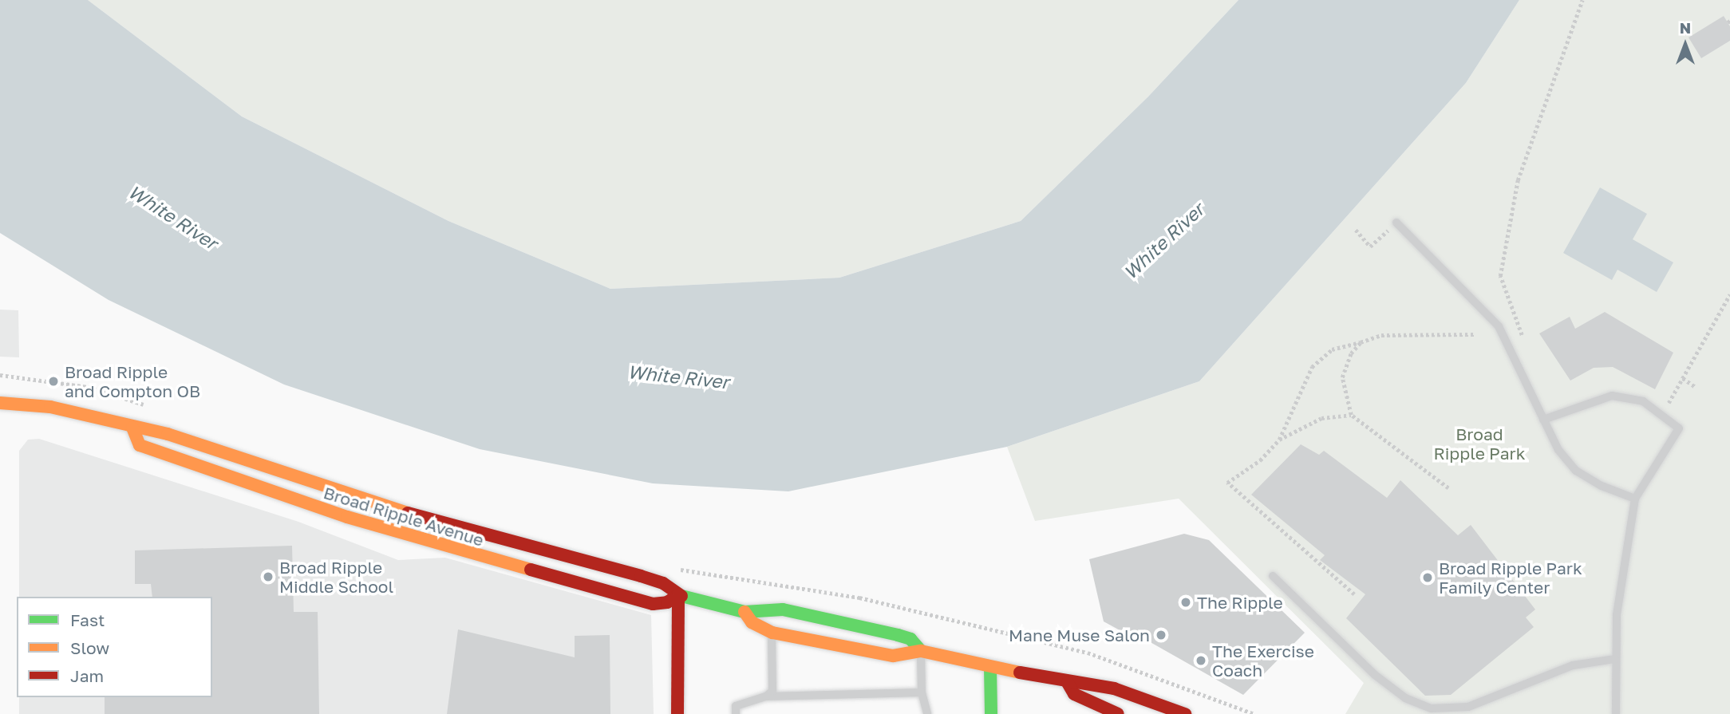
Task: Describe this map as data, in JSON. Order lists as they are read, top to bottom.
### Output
{
  "streets": {
    "street": ["Broad Ripple Avenue"]
  },
  "water": ["White River"],
  "parks": ["Broad Ripple Park"],
  "places": [
    "Broad Ripple and Compton OB",
    "Broad Ripple Middle School",
    "Broad Ripple Park Family Center",
    "The Ripple",
    "Mane Muse Salon",
    "The Exercise Coach"
  ],
  "legend": ["Fast", "Slow", "Jam"],
  "north": "top"
}
